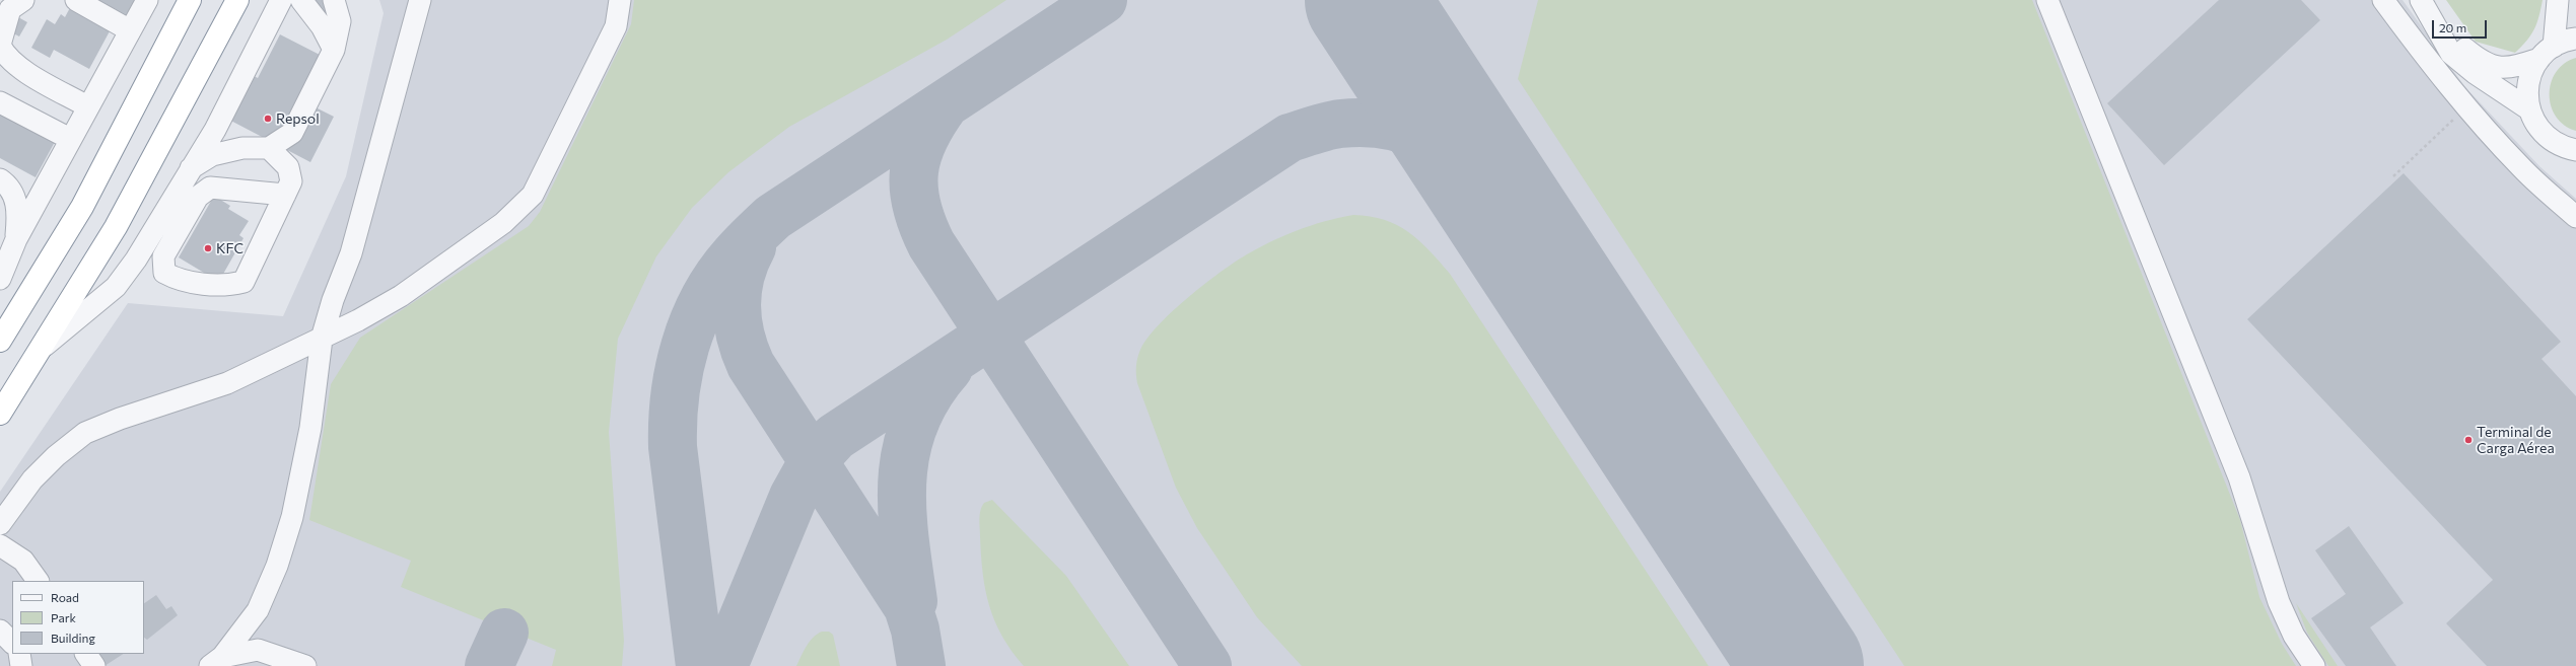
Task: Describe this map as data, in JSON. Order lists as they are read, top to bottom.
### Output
{
  "places": ["Repsol", "KFC", "Terminal de Carga Aérea"],
  "legend": ["Road", "Park", "Building"],
  "scale_bar": "20 m"
}
